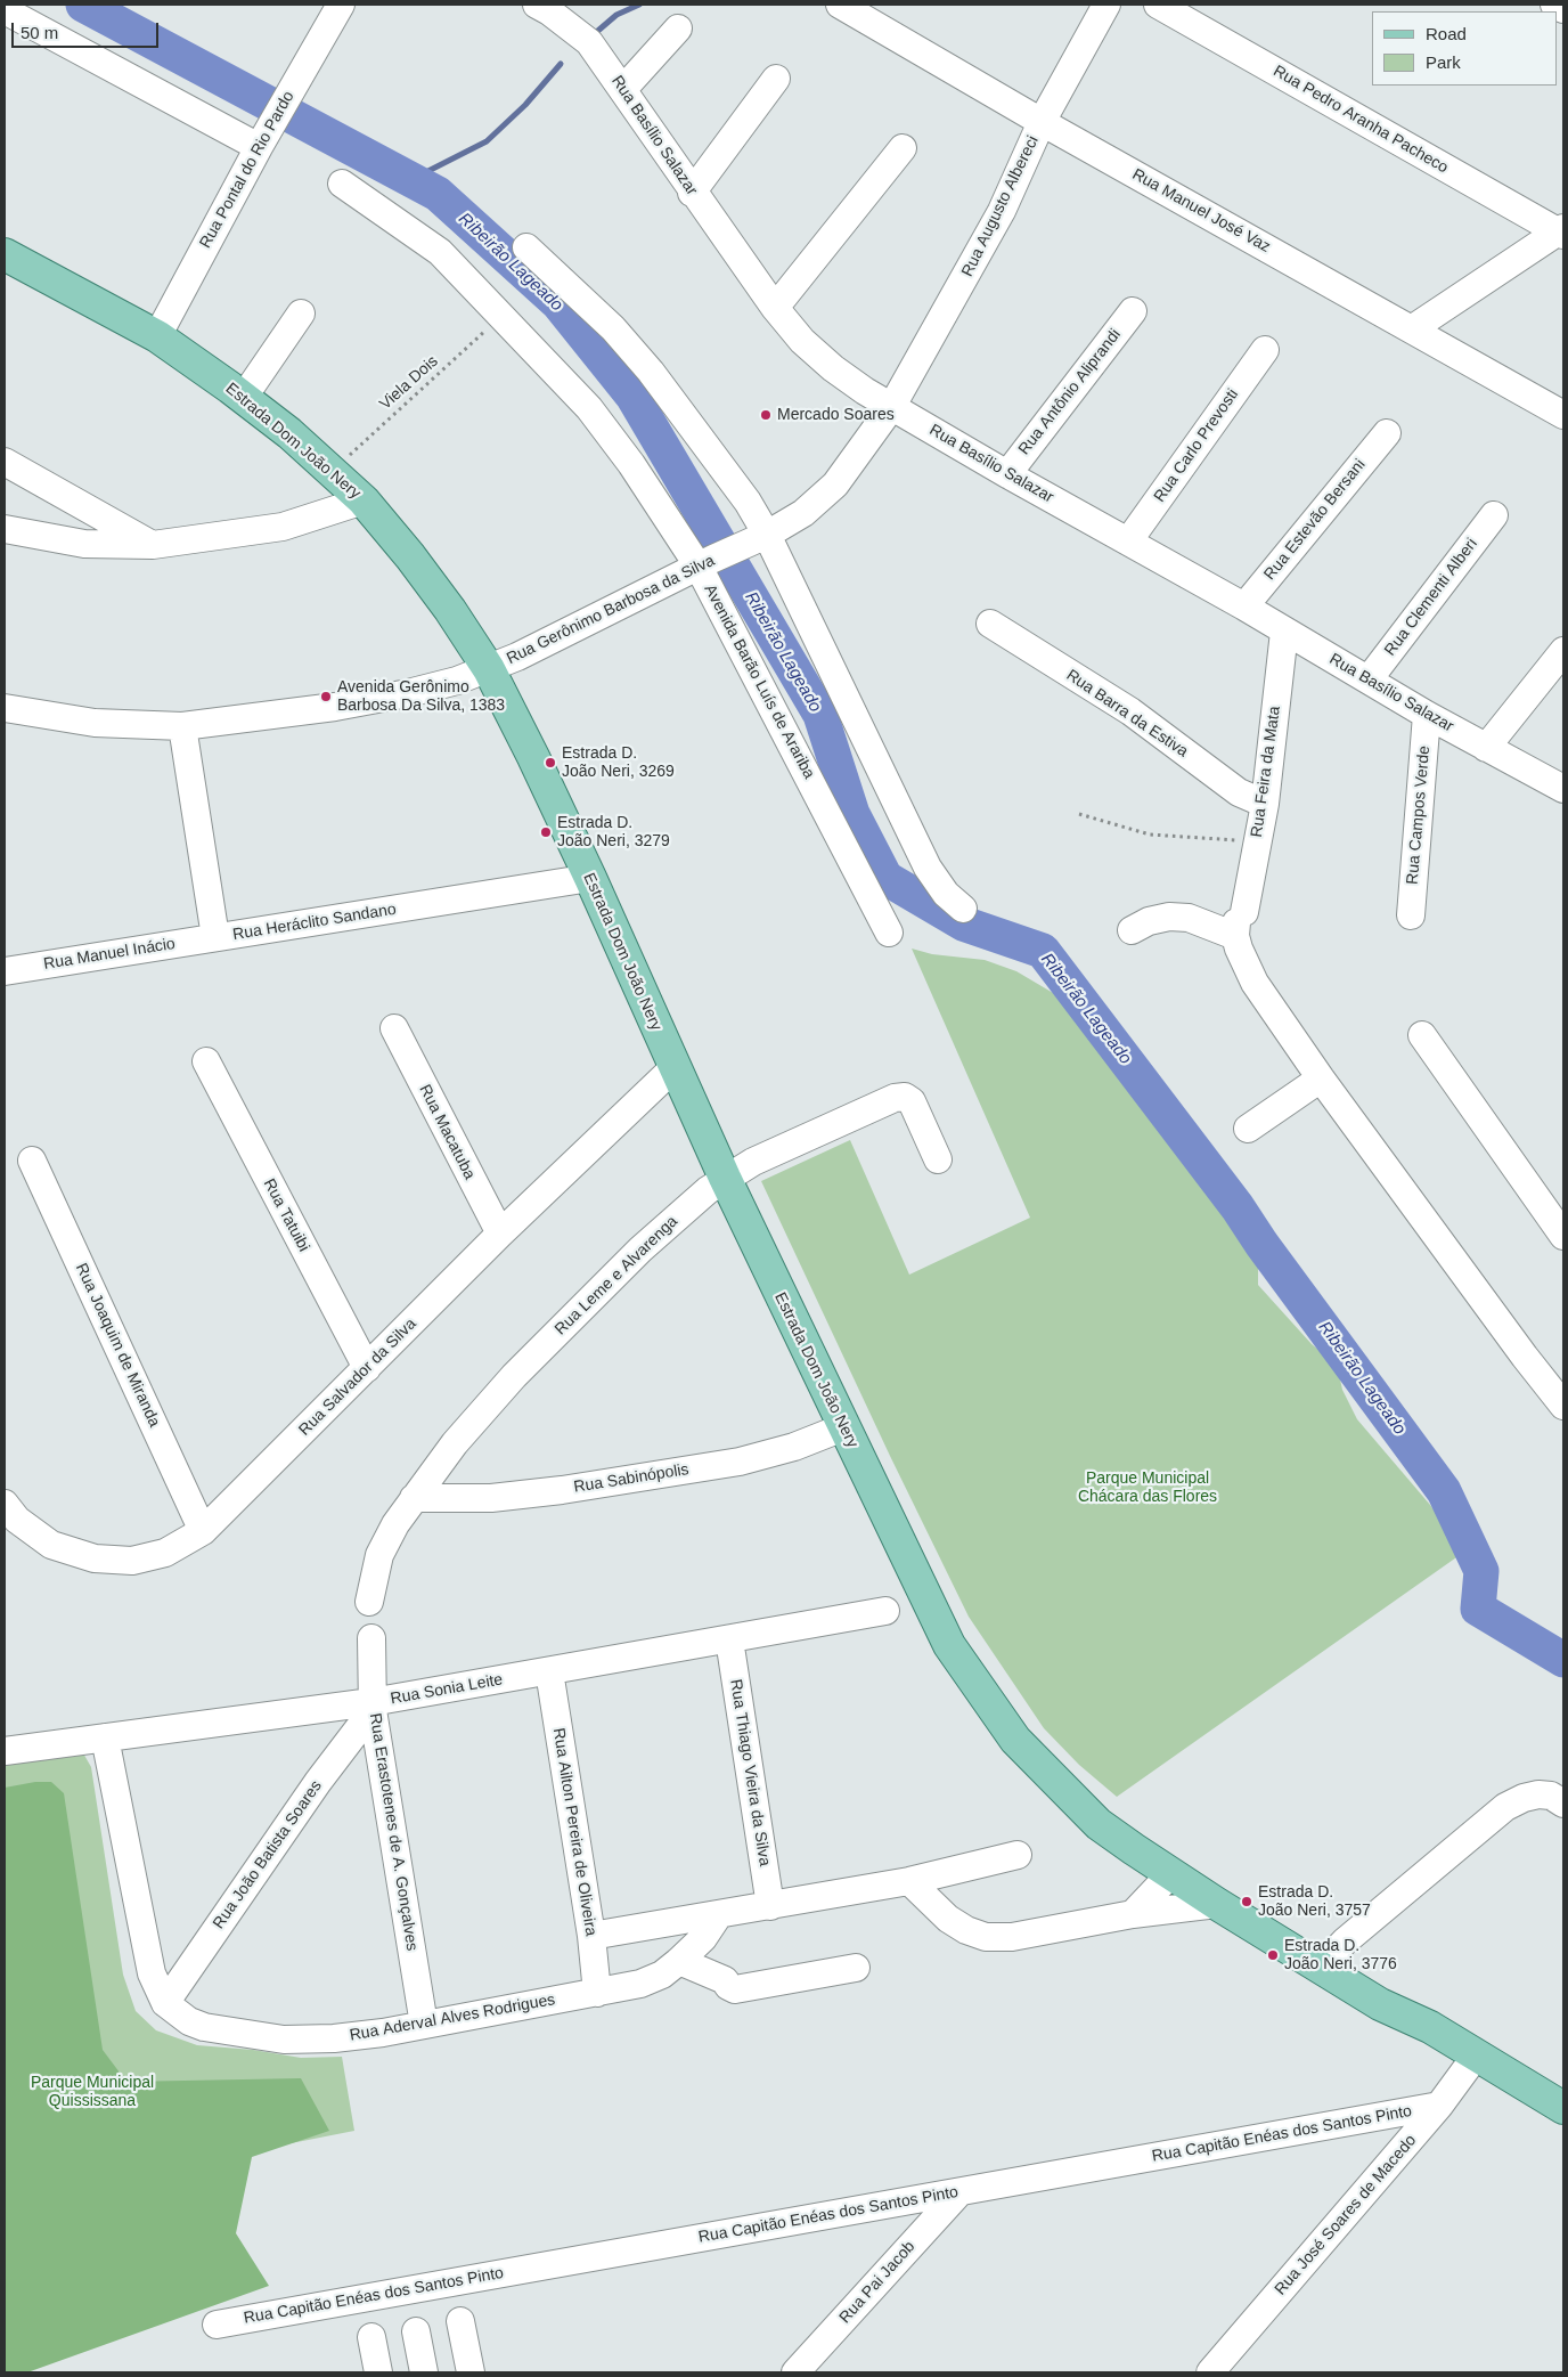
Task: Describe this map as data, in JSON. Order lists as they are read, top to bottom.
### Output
{
  "streets": {
    "main road": ["Estrada Dom João Nery"],
    "street": [
      "Rua Pedro Aranha Pacheco",
      "Rua Basílio Salazar",
      "Rua Pontal do Rio Pardo",
      "Rua Augusto Albereci",
      "Rua Manuel José Vaz",
      "Rua Antônio Aliprandi",
      "Rua Carlo Prevosti",
      "Rua Estevão Bersani",
      "Rua Clementi Alberi",
      "Rua Gerônimo Barbosa da Silva",
      "Avenida Barão Luís de Arariba",
      "Rua Barra da Estiva",
      "Rua Feira da Mata",
      "Rua Campos Verde",
      "Rua Heráclito Sandano",
      "Rua Manuel Inácio",
      "Rua Macatuba",
      "Rua Tatuibi",
      "Rua Leme e Alvarenga",
      "Rua Joaquim de Miranda",
      "Rua Salvador da Silva",
      "Rua Sabinópolis",
      "Rua Sonia Leite",
      "Rua Thiago Vieira da Silva",
      "Rua Erastotenes de A. Gonçalves",
      "Rua Ailton Pereira de Oliveira",
      "Rua João Batista Soares",
      "Rua Aderval Alves Rodrigues",
      "Rua Capitão Enéas dos Santos Pinto",
      "Rua José Soares de Macedo",
      "Rua Pai Jacob"
    ],
    "path": ["Viela Dois"]
  },
  "crossings": [
    ["Rua Basílio Salazar", "Rua Augusto Albereci"],
    ["Rua Basílio Salazar", "Rua Antônio Aliprandi"],
    ["Rua Basílio Salazar", "Rua Carlo Prevosti"],
    ["Rua Basílio Salazar", "Rua Estevão Bersani"],
    ["Rua Basílio Salazar", "Rua Clementi Alberi"],
    ["Rua Basílio Salazar", "Rua Gerônimo Barbosa da Silva"],
    ["Rua Basílio Salazar", "Rua Feira da Mata"],
    ["Rua Basílio Salazar", "Rua Campos Verde"],
    ["Rua Pontal do Rio Pardo", "Estrada Dom João Nery"],
    ["Rua Augusto Albereci", "Rua Manuel José Vaz"],
    ["Rua Augusto Albereci", "Rua Gerônimo Barbosa da Silva"],
    ["Viela Dois", "Estrada Dom João Nery"],
    ["Viela Dois", "Avenida Barão Luís de Arariba"],
    ["Estrada Dom João Nery", "Rua Gerônimo Barbosa da Silva"],
    ["Estrada Dom João Nery", "Rua Heráclito Sandano"],
    ["Estrada Dom João Nery", "Rua Leme e Alvarenga"],
    ["Estrada Dom João Nery", "Rua Salvador da Silva"],
    ["Estrada Dom João Nery", "Rua Sabinópolis"],
    ["Estrada Dom João Nery", "Rua José Soares de Macedo"],
    ["Rua Gerônimo Barbosa da Silva", "Avenida Barão Luís de Arariba"],
    ["Rua Gerônimo Barbosa da Silva", "Rua Heráclito Sandano"],
    ["Rua Barra da Estiva", "Rua Feira da Mata"],
    ["Rua Heráclito Sandano", "Rua Manuel Inácio"],
    ["Rua Macatuba", "Rua Salvador da Silva"],
    ["Rua Tatuibi", "Rua Salvador da Silva"],
    ["Rua Leme e Alvarenga", "Rua Sabinópolis"],
    ["Rua Joaquim de Miranda", "Rua Salvador da Silva"],
    ["Rua Sonia Leite", "Rua Thiago Vieira da Silva"],
    ["Rua Sonia Leite", "Rua Erastotenes de A. Gonçalves"],
    ["Rua Sonia Leite", "Rua Ailton Pereira de Oliveira"],
    ["Rua Sonia Leite", "Rua João Batista Soares"],
    ["Rua Sonia Leite", "Rua Aderval Alves Rodrigues"],
    ["Rua Erastotenes de A. Gonçalves", "Rua João Batista Soares"],
    ["Rua Erastotenes de A. Gonçalves", "Rua Aderval Alves Rodrigues"],
    ["Rua Ailton Pereira de Oliveira", "Rua Aderval Alves Rodrigues"],
    ["Rua João Batista Soares", "Rua Aderval Alves Rodrigues"],
    ["Rua Capitão Enéas dos Santos Pinto", "Rua José Soares de Macedo"],
    ["Rua Capitão Enéas dos Santos Pinto", "Rua Pai Jacob"]
  ],
  "water": ["Ribeirão Lageado"],
  "parks": ["Parque Municipal Chácara das Flores", "Parque Municipal Quississana"],
  "places": [
    "Mercado Soares",
    "Avenida Gerônimo Barbosa Da Silva, 1383",
    "Estrada D. João Neri, 3269",
    "Estrada D. João Neri, 3279",
    "Estrada D. João Neri, 3757",
    "Estrada D. João Neri, 3776"
  ],
  "legend": ["Road", "Park"],
  "scale_bar": "50 m"
}
